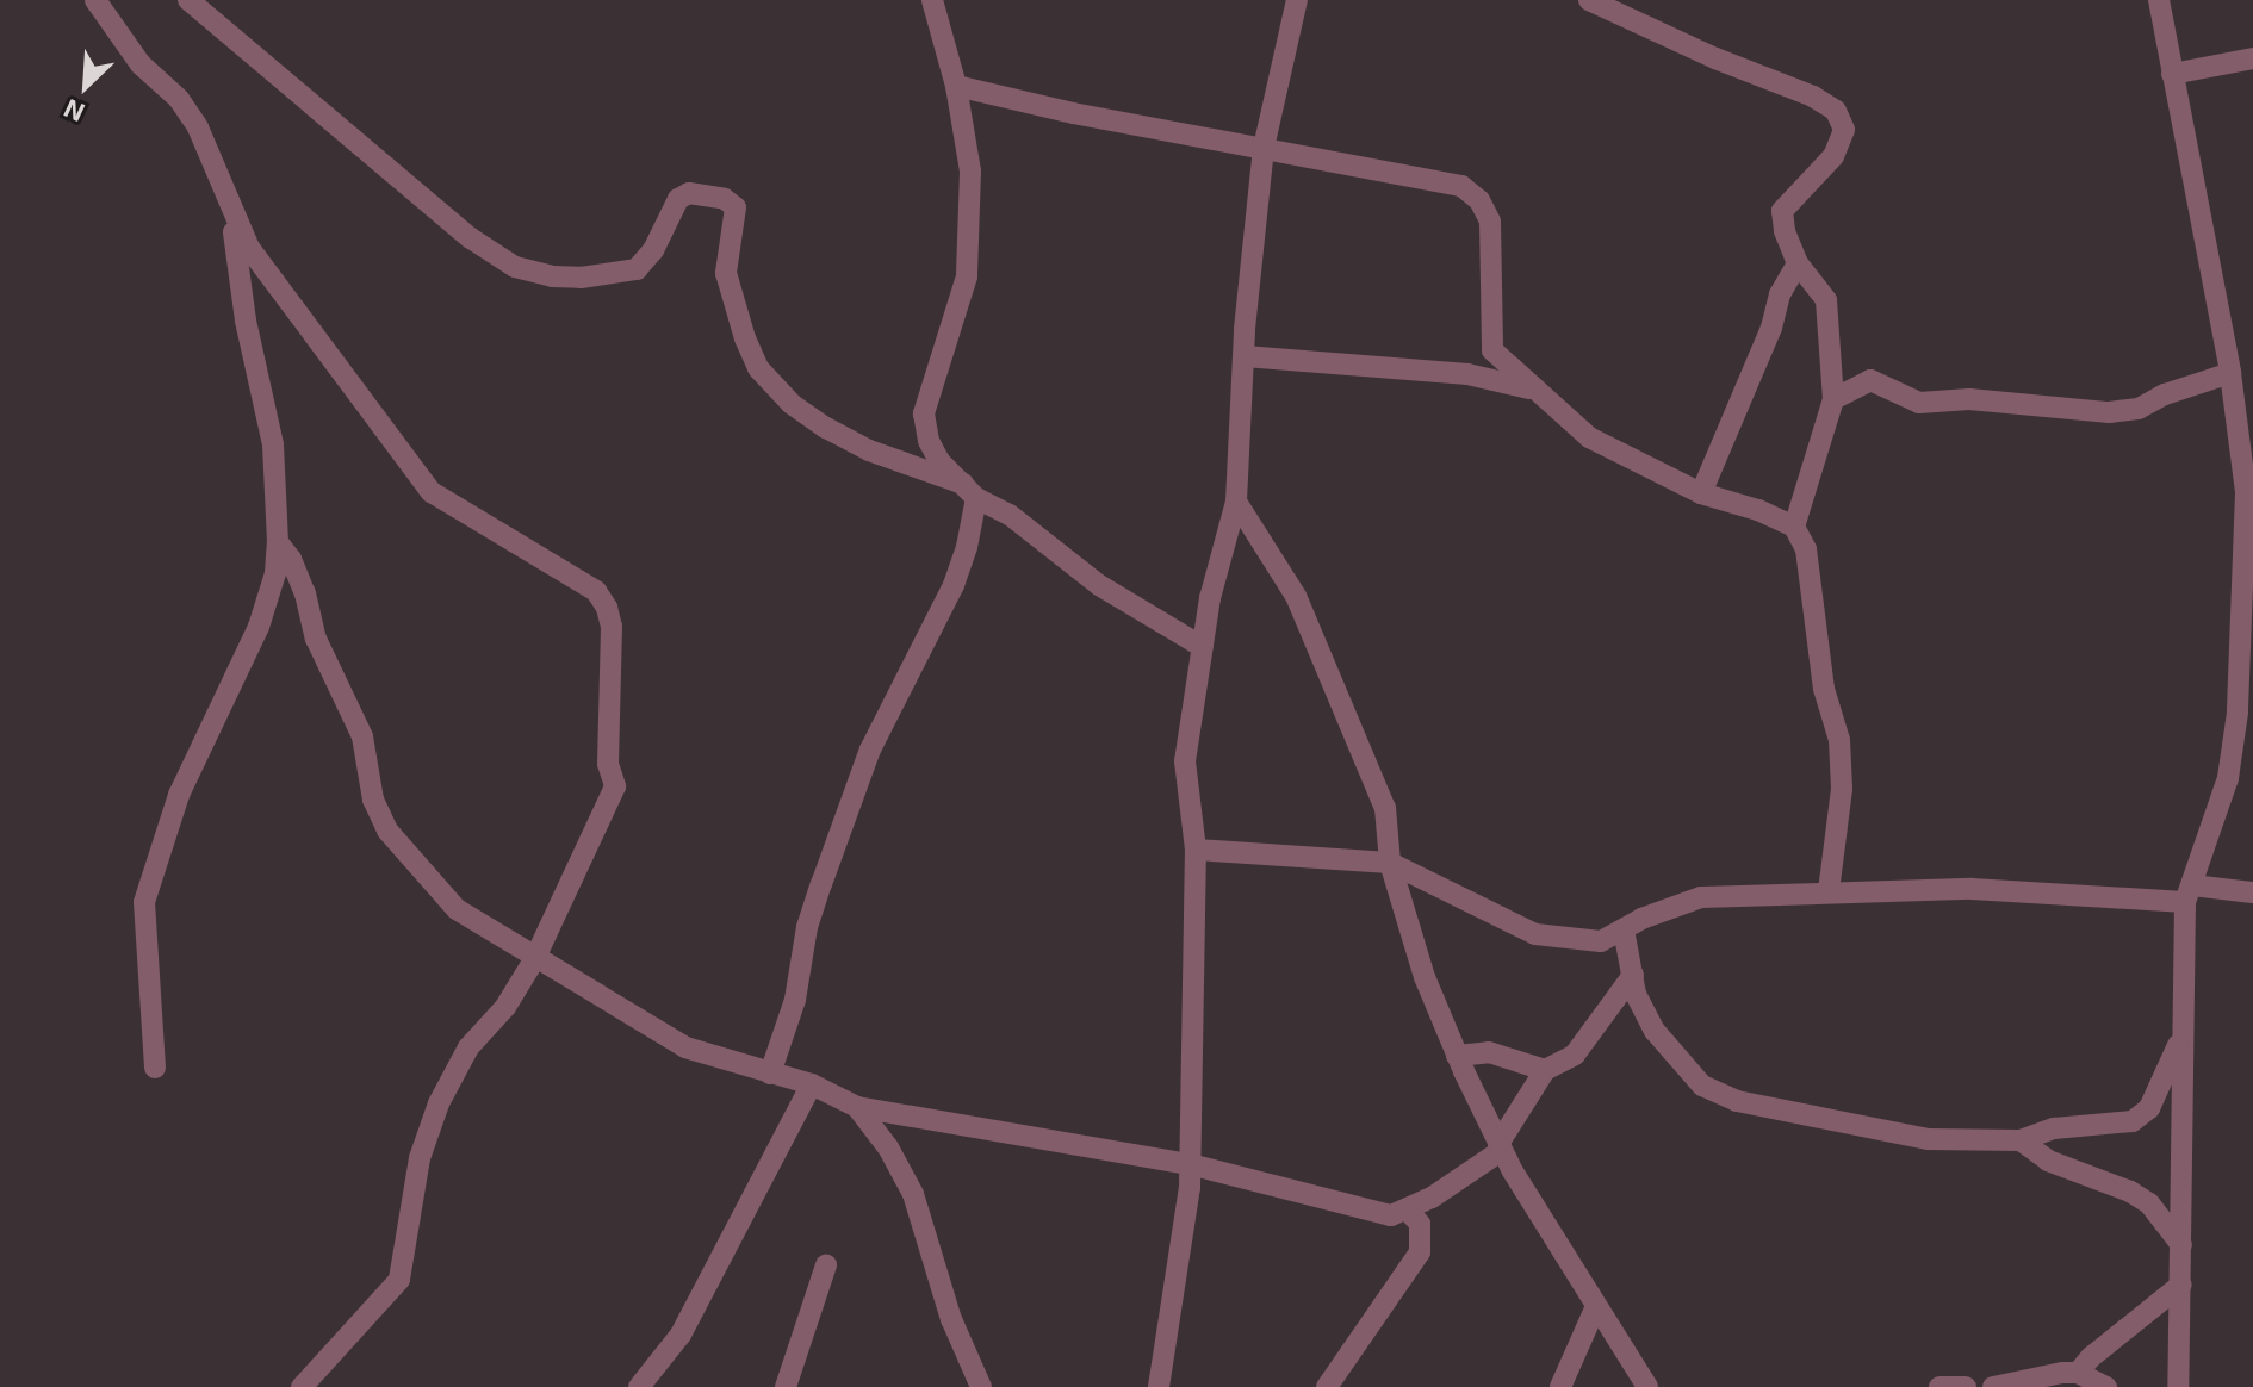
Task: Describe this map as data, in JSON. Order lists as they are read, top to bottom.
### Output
{
  "north": "bottom left"
}
